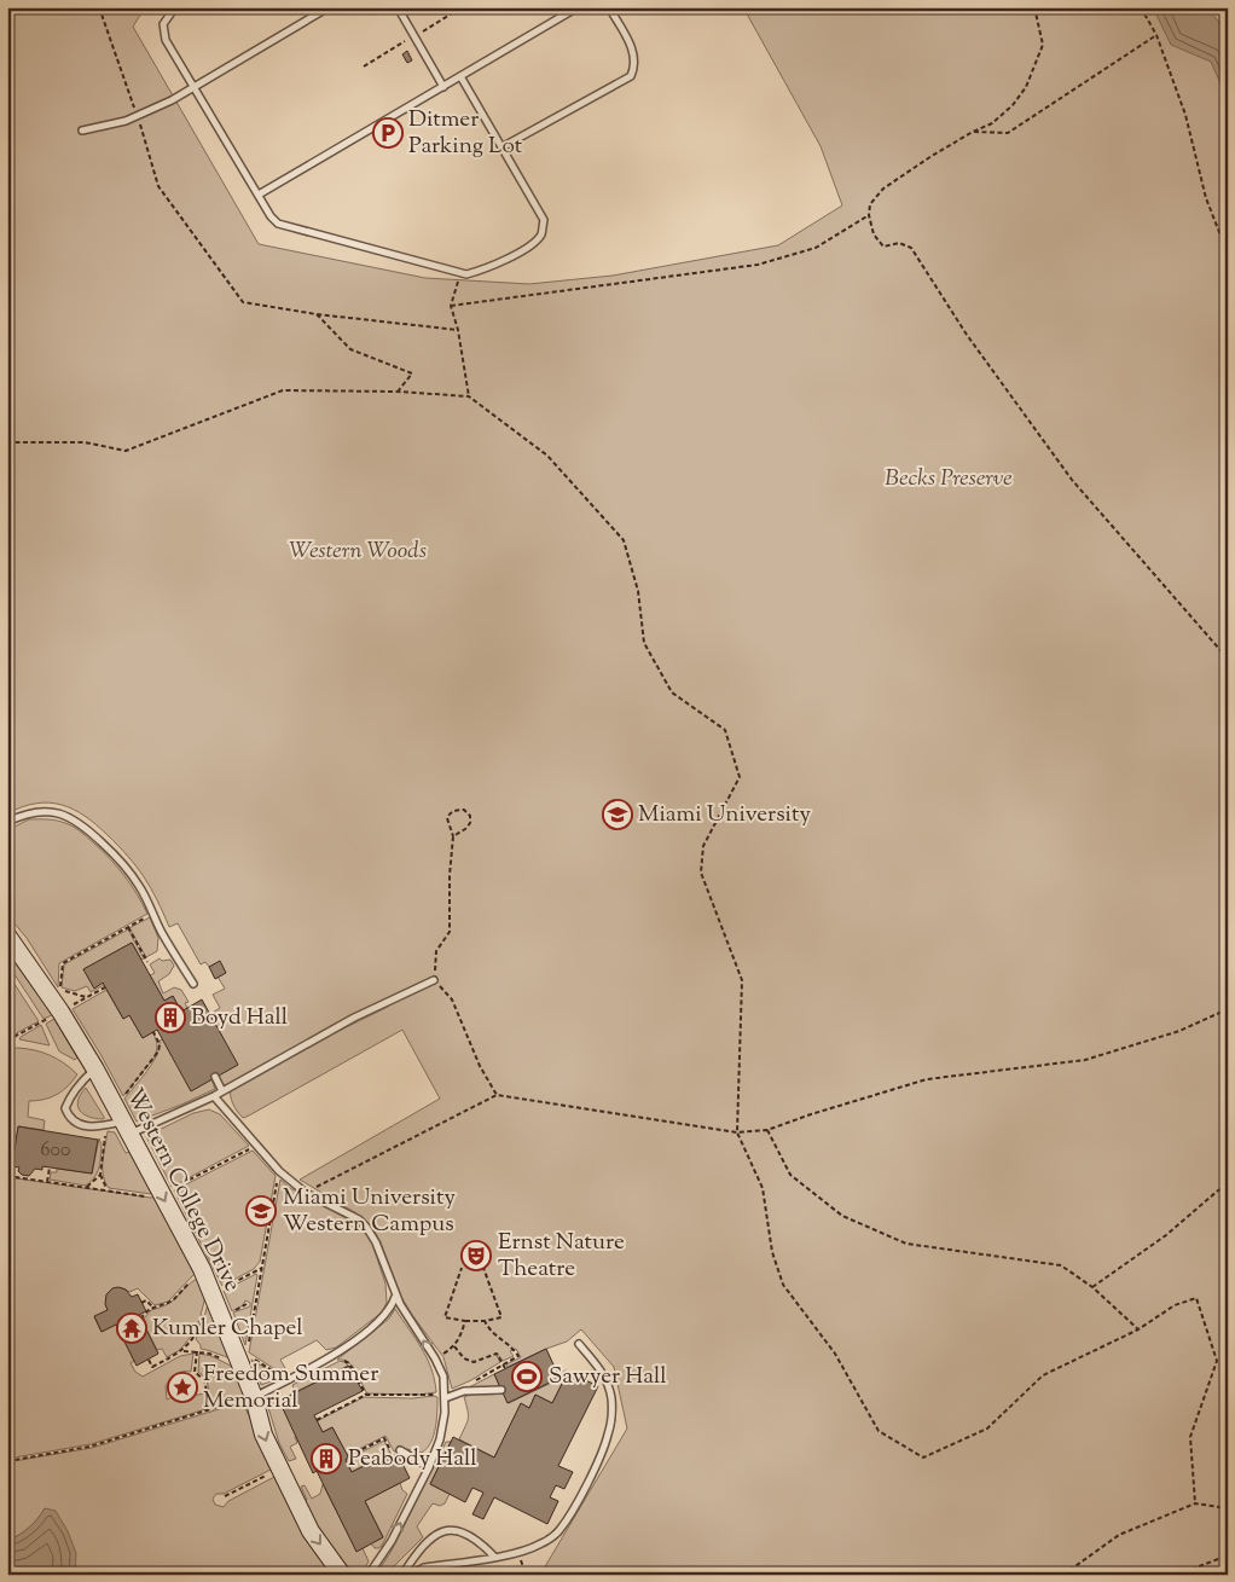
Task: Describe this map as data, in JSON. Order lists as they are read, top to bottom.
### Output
{
  "streets": {
    "street": ["Western College Drive"]
  },
  "one_way": ["Western College Drive"],
  "parks": ["Becks Preserve", "Western Woods"],
  "places": {
    "parking": ["Ditmer Parking Lot"],
    "school or university": ["Miami University", "Miami University Western Campus"],
    "building": ["Boyd Hall", "Peabody Hall"],
    "theatre": ["Ernst Nature Theatre"],
    "temple": ["Kumler Chapel"],
    "sports": ["Sawyer Hall"],
    "place": ["Freedom Summer Memorial"]
  },
  "house_numbers": ["600"]
}
